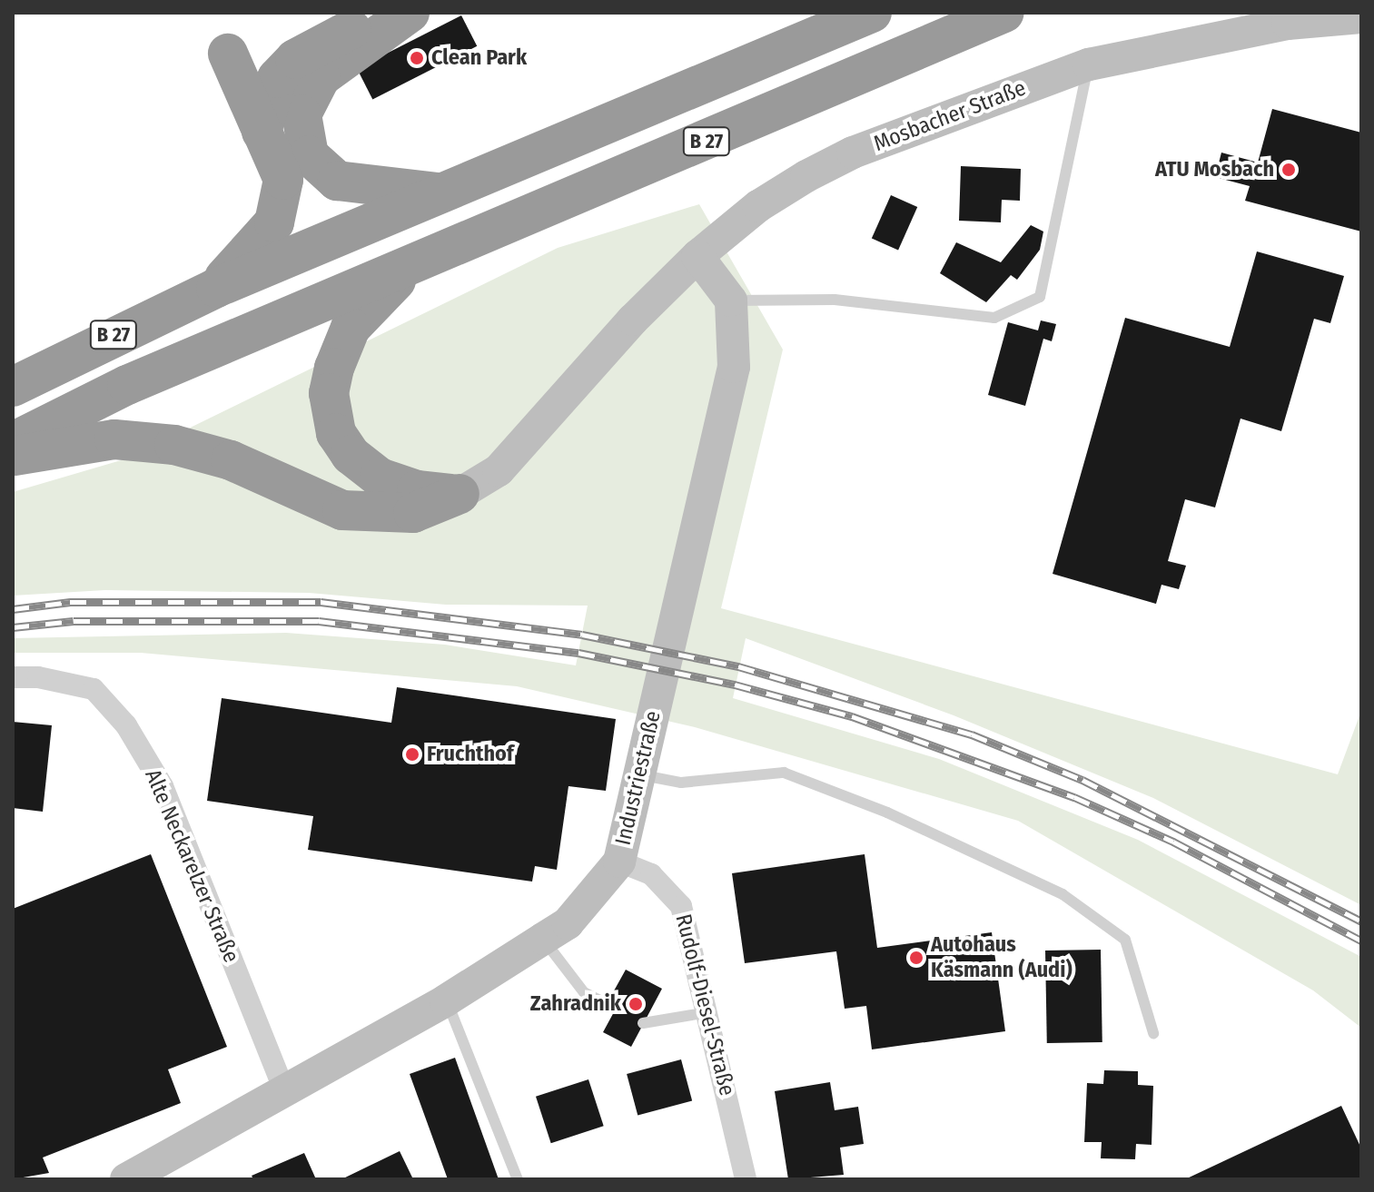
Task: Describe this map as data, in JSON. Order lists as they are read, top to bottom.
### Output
{
  "streets": {
    "highway": ["B 27"],
    "street": [
      "Mosbacher Straße",
      "Industriestraße",
      "Alte Neckarelzer Straße",
      "Rudolf-Diesel-Straße"
    ]
  },
  "crossings": [
    ["Industriestraße", "Alte Neckarelzer Straße"],
    ["Industriestraße", "Rudolf-Diesel-Straße"]
  ],
  "places": [
    "Clean Park",
    "ATU Mosbach",
    "Fruchthof",
    "Autohaus Käsmann (Audi)",
    "Zahradnik"
  ]
}
